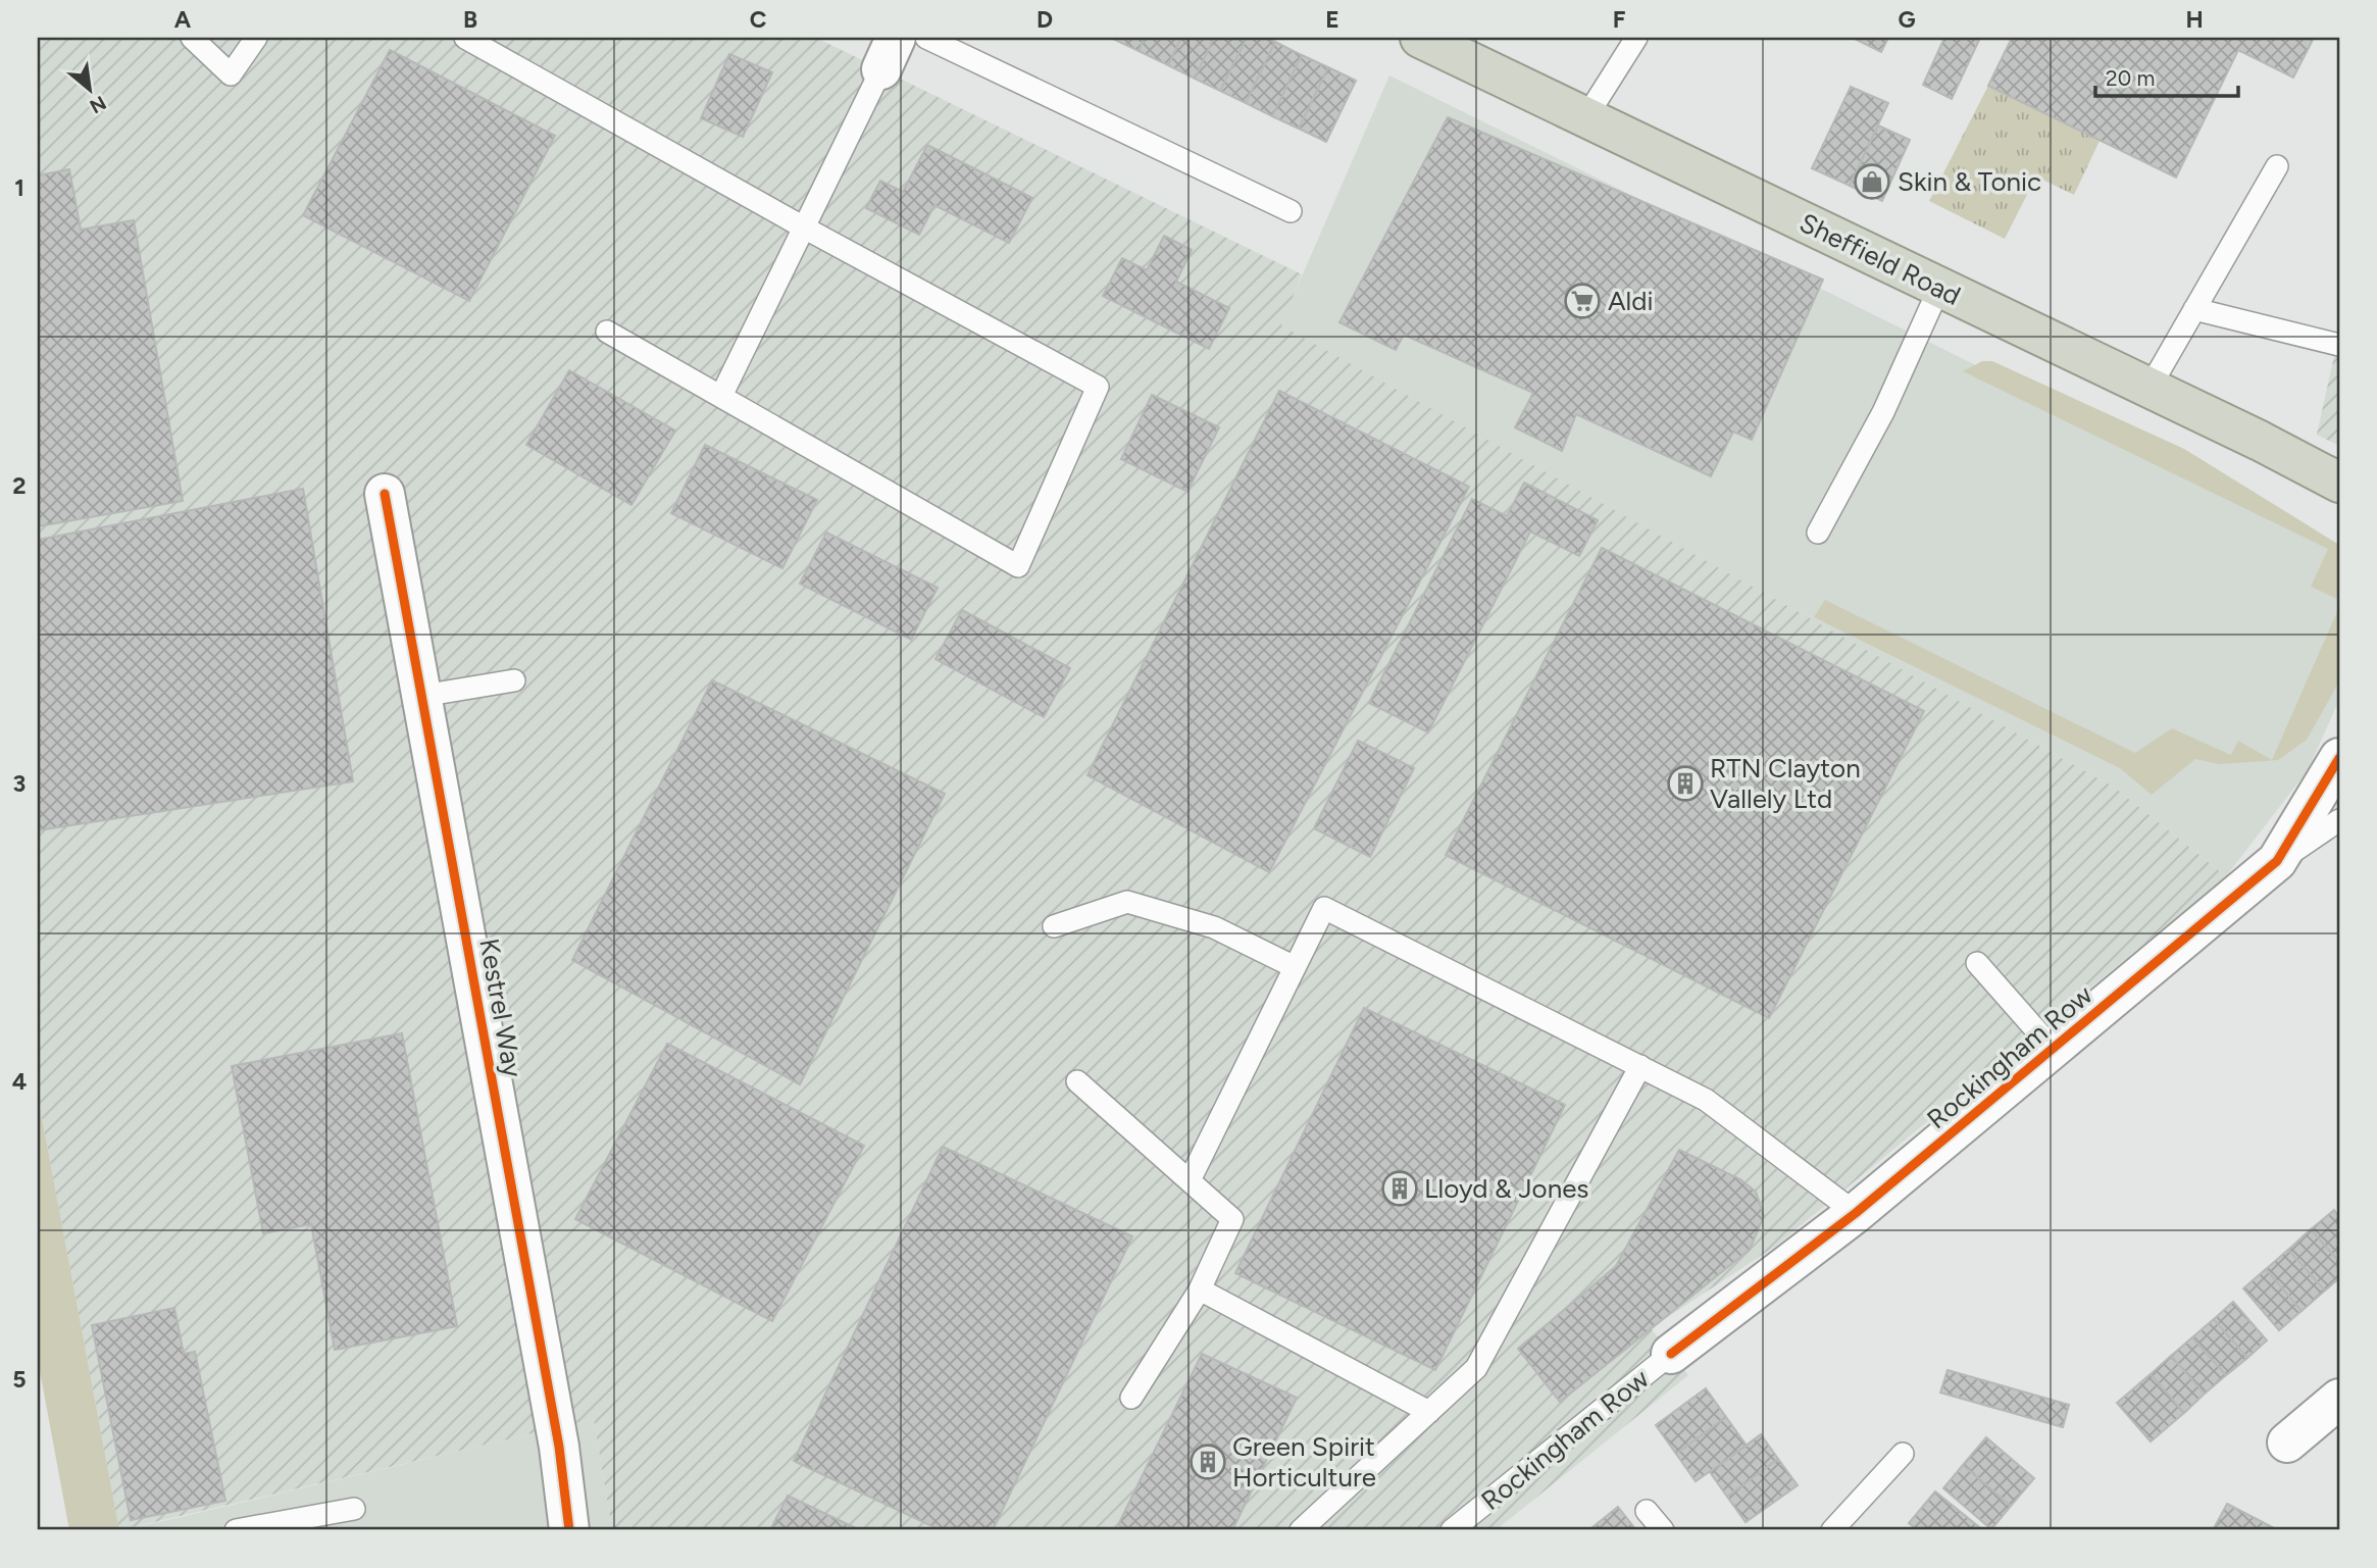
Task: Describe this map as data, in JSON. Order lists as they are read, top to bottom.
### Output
{
  "streets": {
    "highway": ["Sheffield Road"],
    "street": ["Kestrel Way", "Rockingham Row"]
  },
  "places": {
    "shop": ["Skin & Tonic"],
    "supermarket": ["Aldi"],
    "building": ["RTN Clayton Vallely Ltd", "Lloyd & Jones", "Green Spirit Horticulture"]
  },
  "scale_bar": "20 m",
  "north": "bottom right",
  "grid": {
    "columns": [
      "A",
      "B",
      "C",
      "D",
      "E",
      "F",
      "G",
      "H"
    ],
    "rows": [
      "1",
      "2",
      "3",
      "4",
      "5"
    ]
  }
}
